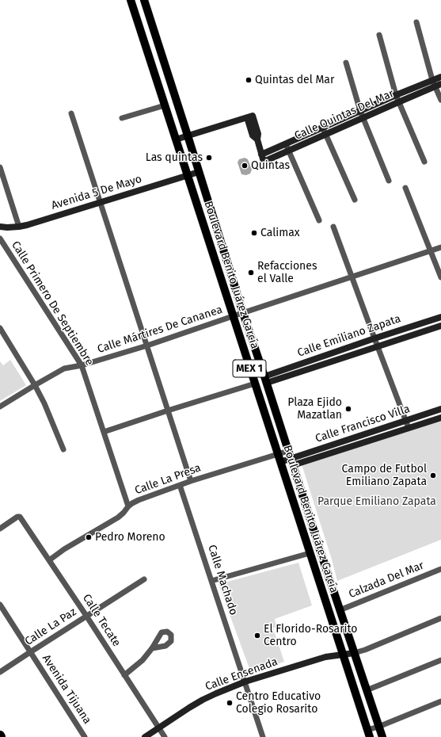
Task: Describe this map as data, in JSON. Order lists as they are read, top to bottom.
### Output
{
  "streets": {
    "main road": ["Boulevard Benito Juárez García", "MEX 1"],
    "street": [
      "Calle Quintas Del Mar",
      "Avenida 5 De Mayo",
      "Calle Primero De Septiembre",
      "Calle Mártires De Cananea",
      "Calle Emiliano Zapata",
      "Calle Francisco Villa",
      "Calle La Presa",
      "Calle Machado",
      "Calzada Del Mar",
      "Calle Tecate",
      "Calle La Paz",
      "Calle Ensenada",
      "Avenida Tijuana"
    ]
  },
  "crossings": [
    ["Calle Quintas Del Mar", "Boulevard Benito Juárez García"],
    ["Avenida 5 De Mayo", "Boulevard Benito Juárez García"],
    ["Boulevard Benito Juárez García", "Calle Mártires De Cananea"],
    ["Boulevard Benito Juárez García", "Calle Emiliano Zapata"],
    ["Boulevard Benito Juárez García", "Calle Francisco Villa"],
    ["Boulevard Benito Juárez García", "Calle La Presa"],
    ["Boulevard Benito Juárez García", "Calzada Del Mar"],
    ["Boulevard Benito Juárez García", "Calle Ensenada"],
    ["Calle Primero De Septiembre", "Calle Mártires De Cananea"],
    ["Calle Primero De Septiembre", "Calle La Presa"],
    ["Calle La Presa", "Calle Machado"],
    ["Calle La Presa", "Calle Tecate"],
    ["Calle Machado", "Calle Ensenada"],
    ["Calle Tecate", "Calle La Paz"],
    ["Calle Tecate", "Calle Ensenada"],
    ["Calle La Paz", "Avenida Tijuana"]
  ],
  "parks": ["Parque Emiliano Zapata"],
  "places": [
    "Quintas del Mar",
    "Las quintas",
    "Quintas",
    "Calimax",
    "Refacciones el Valle",
    "Plaza Ejido Mazatlan",
    "Campo de Futbol Emiliano Zapata",
    "Pedro Moreno",
    "El Florido-Rosarito Centro",
    "Centro Educativo Colegio Rosarito"
  ]
}
